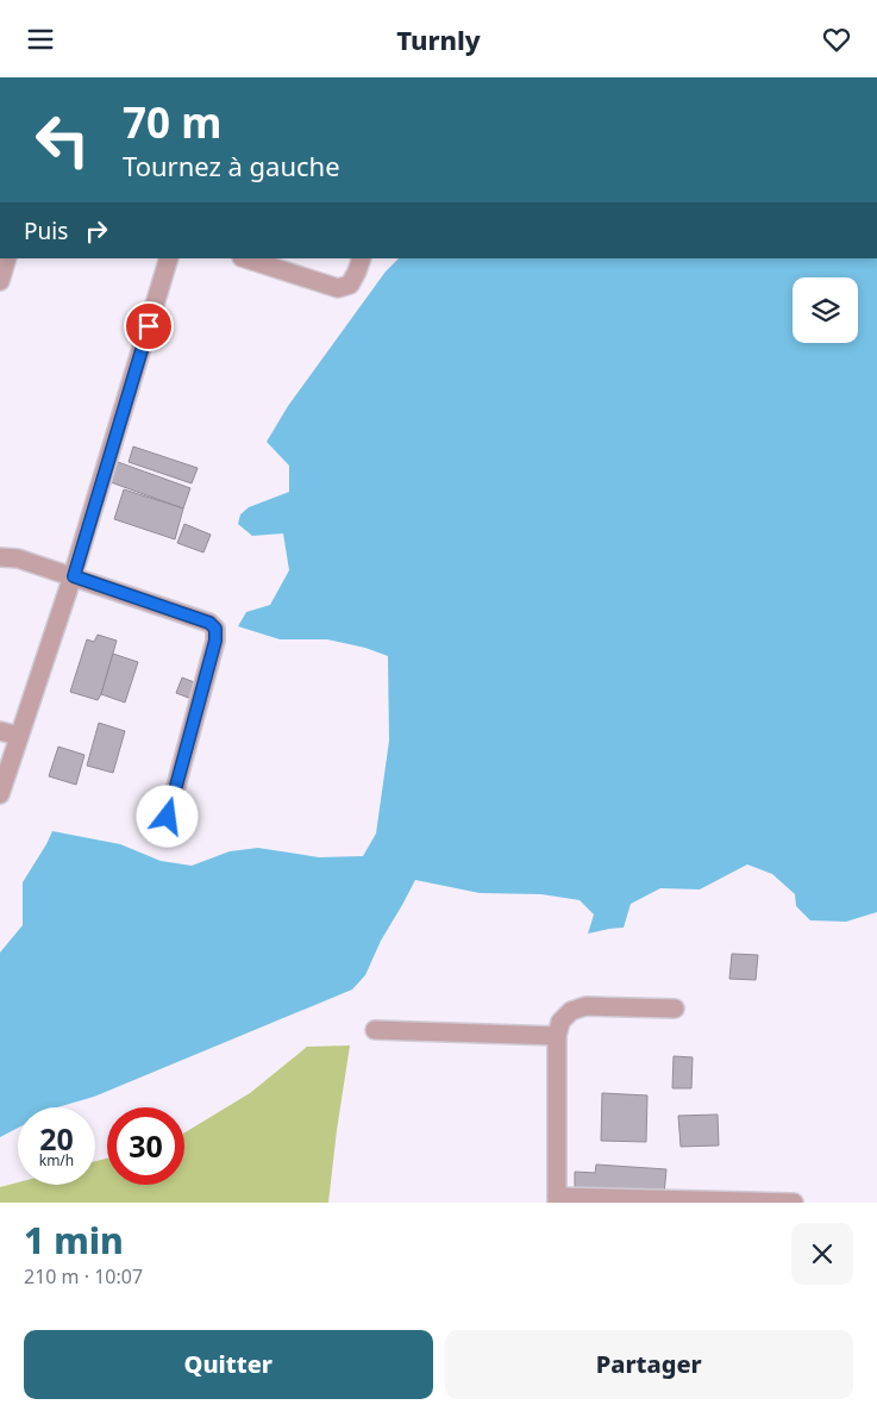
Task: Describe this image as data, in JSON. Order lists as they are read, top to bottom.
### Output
{
  "page": {
    "header": "Turnly",
    "turn": ["70 m", "Tournez à gauche"],
    "then": "Puis",
    "speed": "20 km/h",
    "limit": "30",
    "heading": ["1 min", "210 m · 10:07"],
    "buttons": ["Quitter", "Partager"]
  }
}
